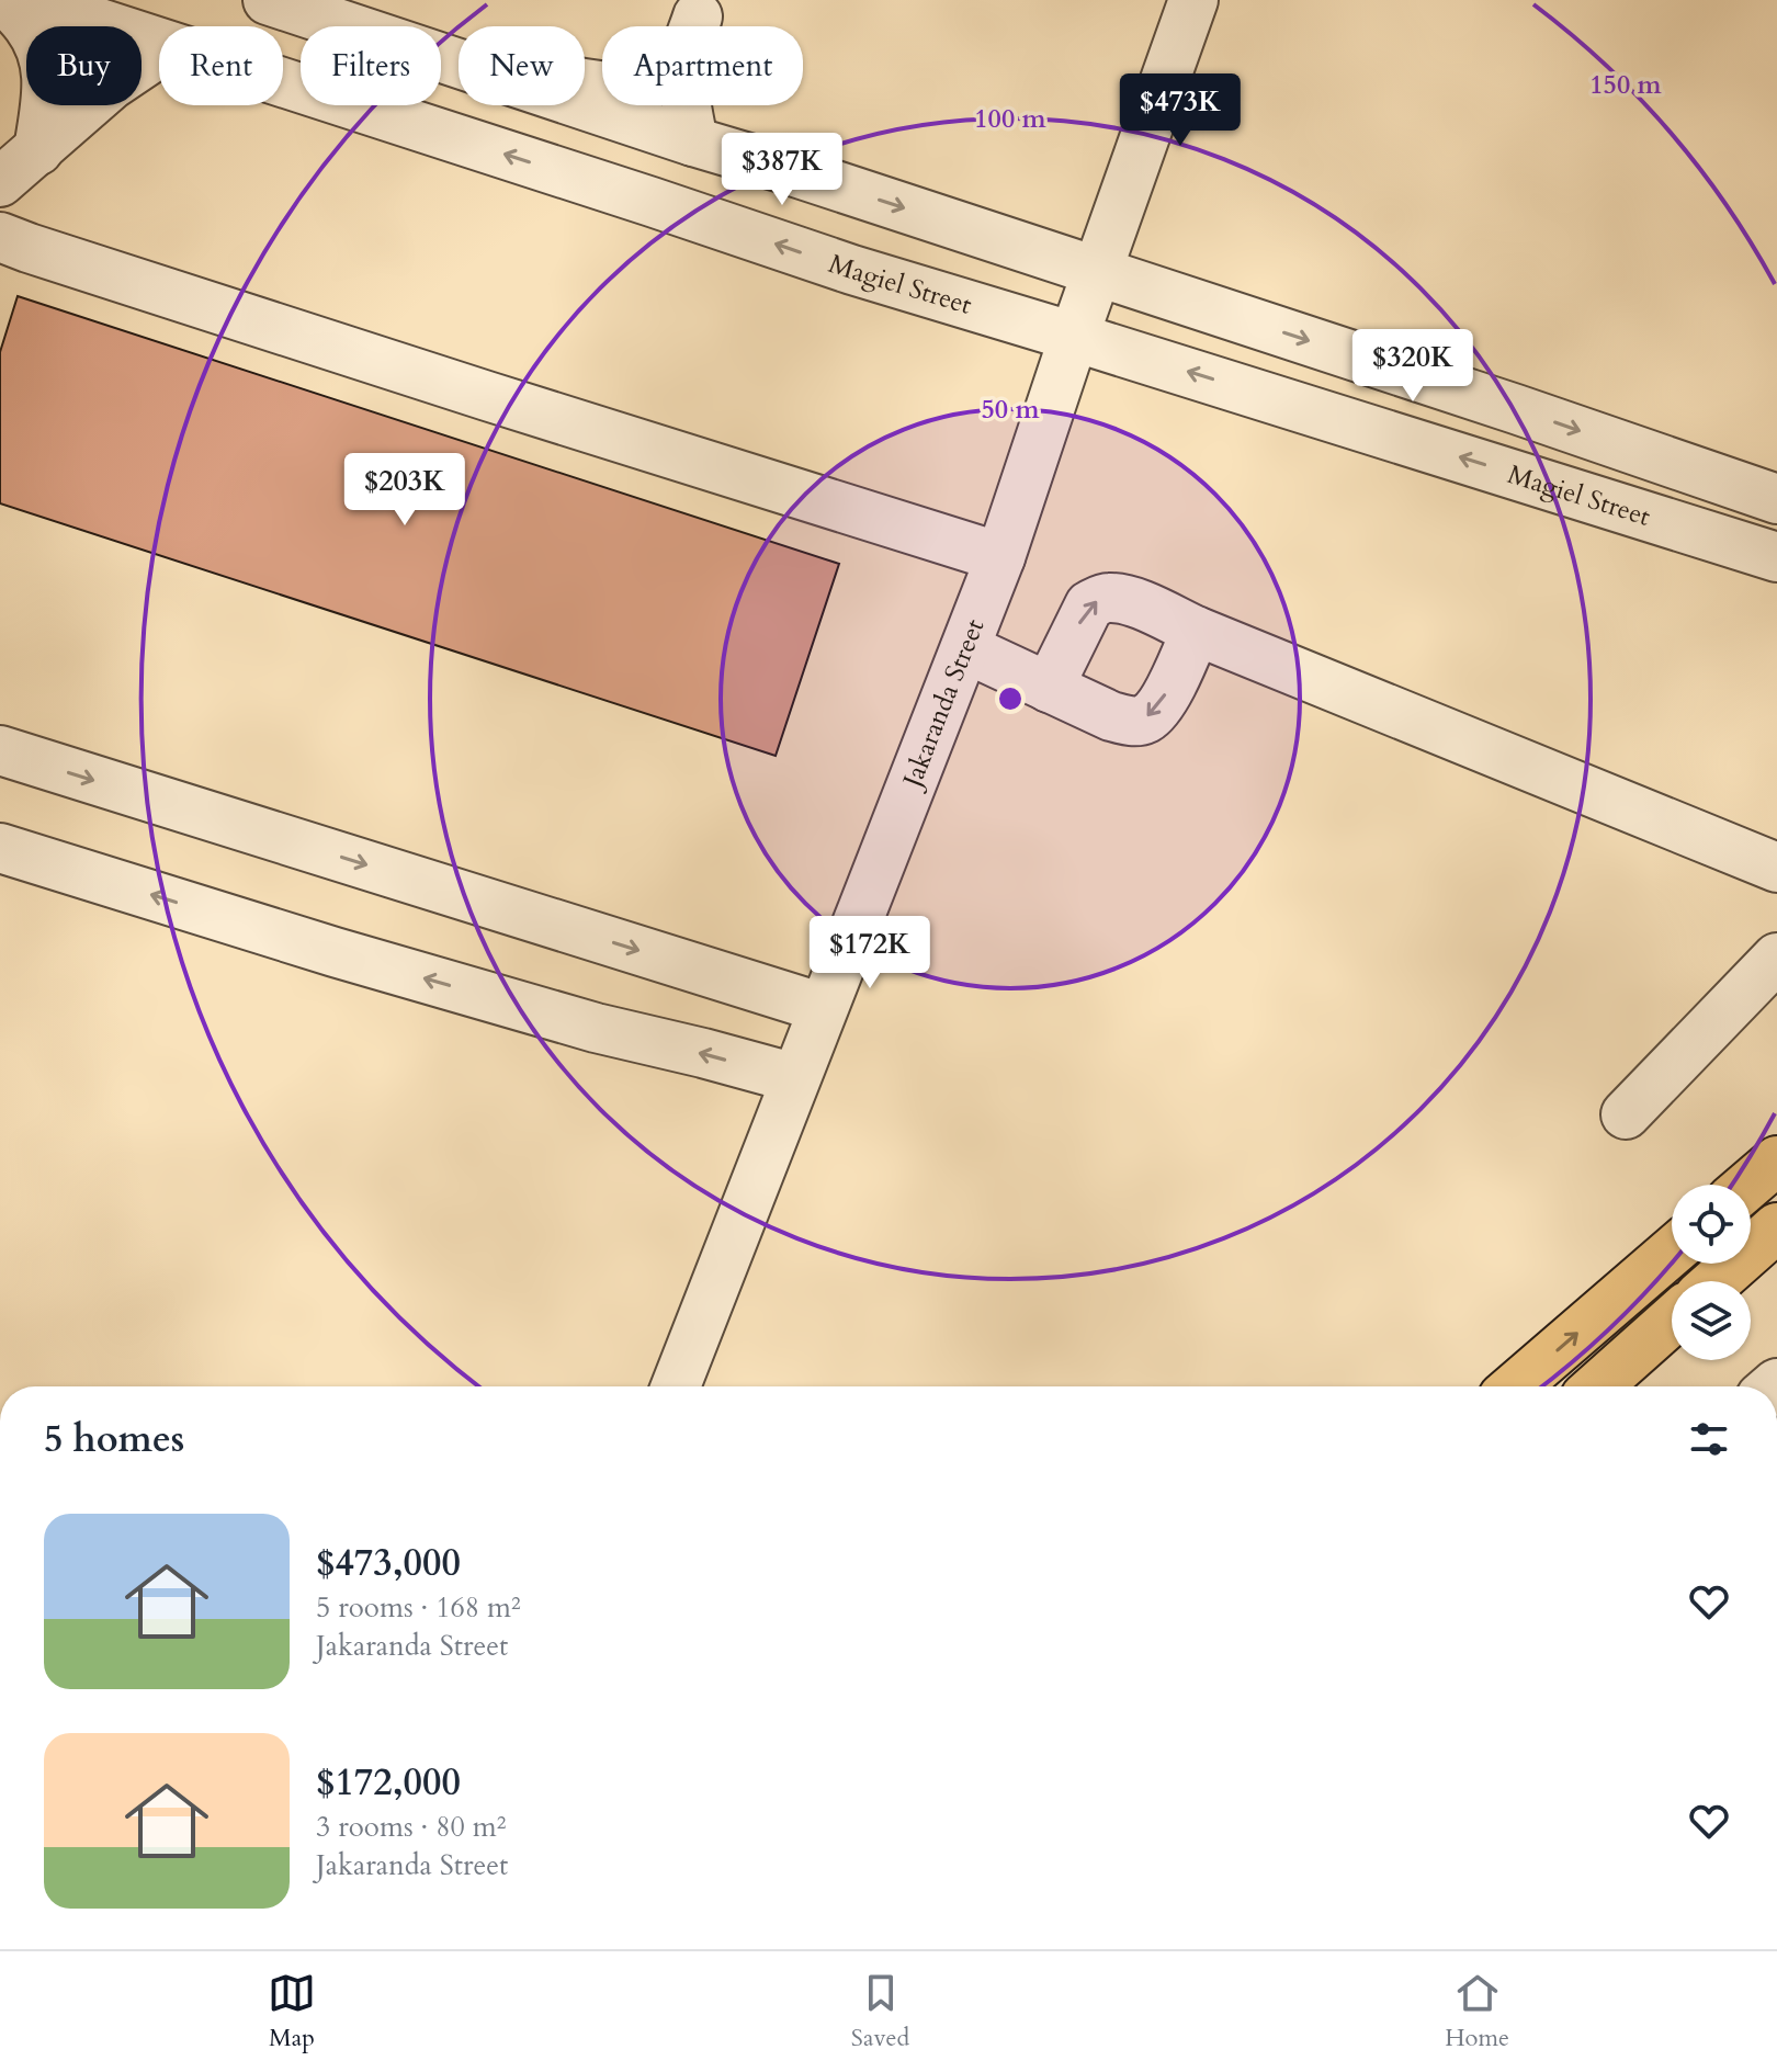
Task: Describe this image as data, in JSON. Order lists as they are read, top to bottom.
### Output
{
  "streets": {
    "street": ["Magiel Street", "Jakaranda Street"]
  },
  "crossings": [
    ["Magiel Street", "Jakaranda Street"]
  ],
  "page": {
    "chip": [
      "Buy",
      "Rent",
      "Filters",
      "New",
      "Apartment"
    ],
    "price": [
      "$473K",
      "$387K",
      "$320K",
      "$203K",
      "$172K"
    ],
    "heading": "5 homes",
    "list": [
      {
        "name": "$473,000",
        "note": "5 rooms · 168 m² · Jakaranda Street"
      },
      {
        "name": "$172,000",
        "note": "3 rooms · 80 m² · Jakaranda Street"
      }
    ],
    "tabs": ["Map", "Saved", "Home"]
  },
  "rings": ["150 m", "100 m", "50 m"]
}
